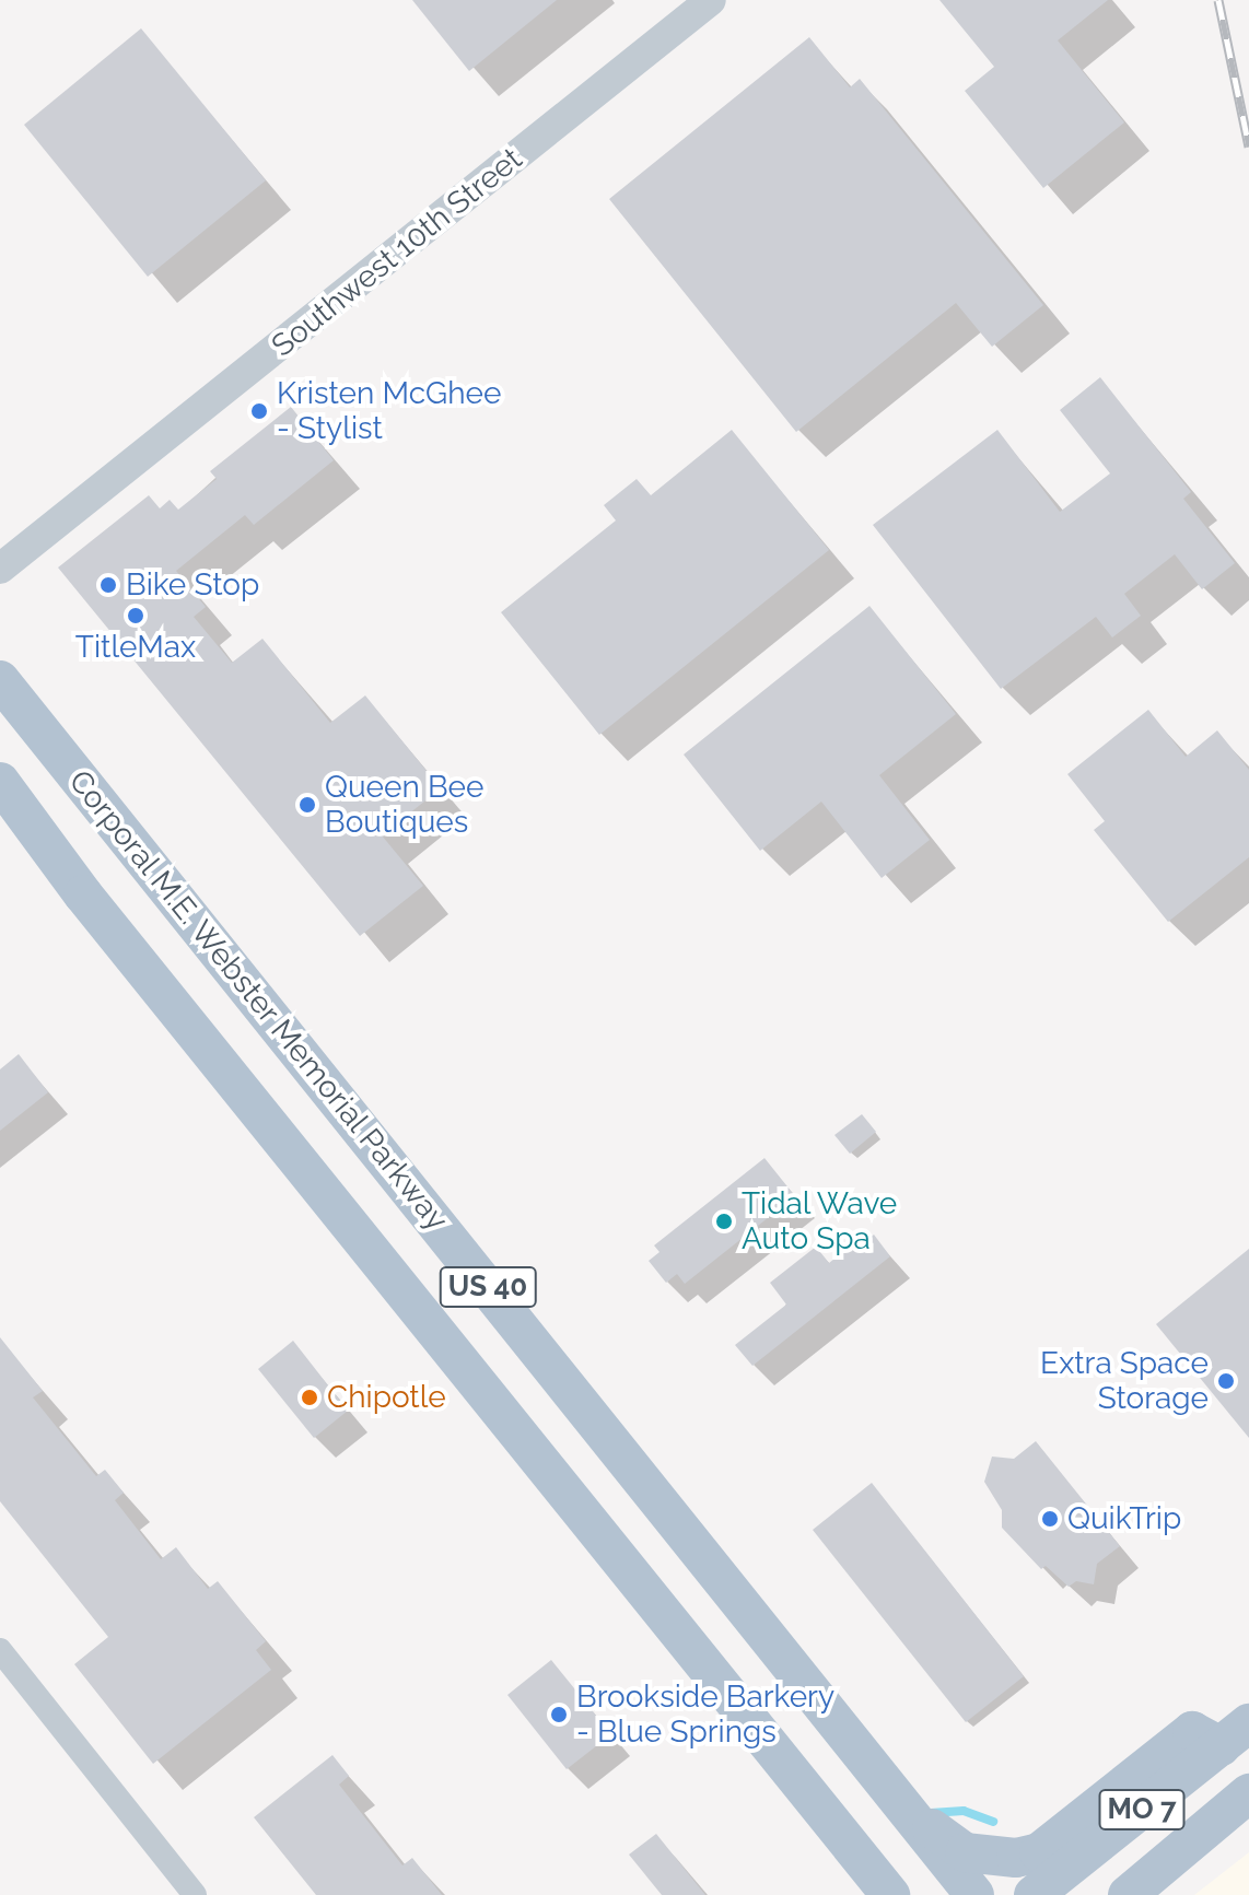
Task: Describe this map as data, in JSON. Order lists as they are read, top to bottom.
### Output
{
  "streets": {
    "main road": ["Corporal M.E. Webster Memorial Parkway", "US 40", "MO 7"],
    "street": ["Southwest 10th Street"]
  },
  "places": [
    "Kristen McGhee - Stylist",
    "Bike Stop",
    "TitleMax",
    "Queen Bee Boutiques",
    "Tidal Wave Auto Spa",
    "Extra Space Storage",
    "Chipotle",
    "QuikTrip",
    "Brookside Barkery - Blue Springs"
  ]
}
